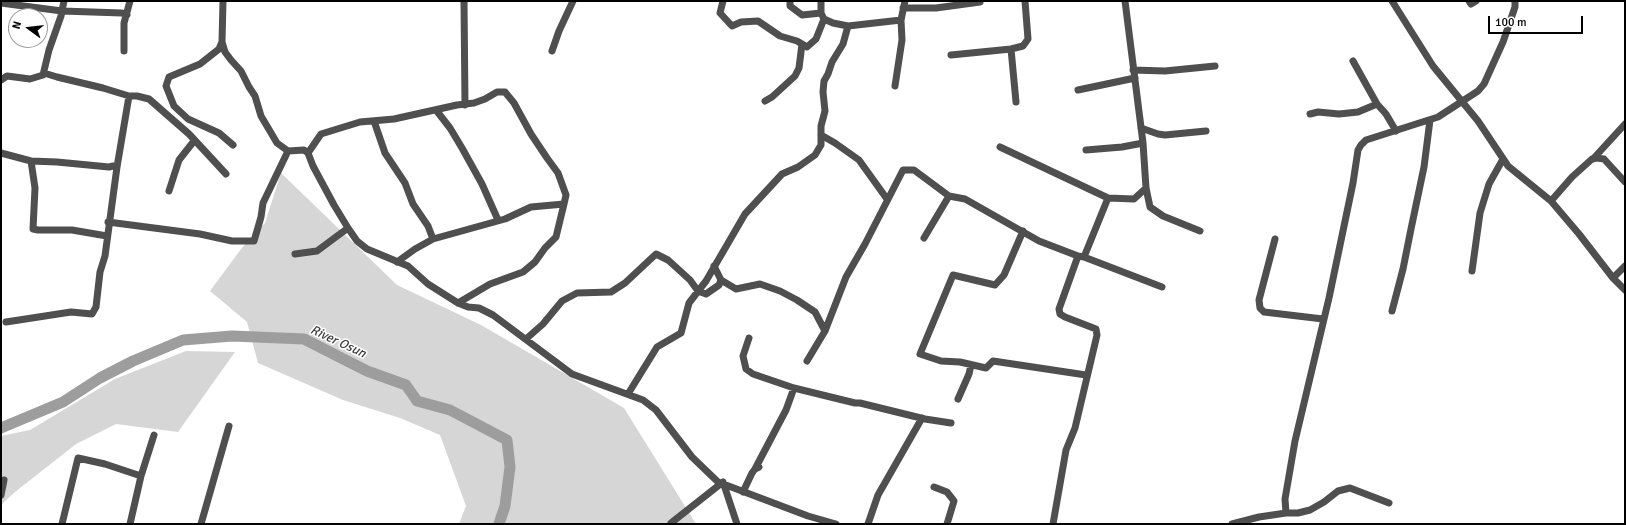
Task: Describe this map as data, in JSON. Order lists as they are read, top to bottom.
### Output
{
  "water": ["River Osun"],
  "scale_bar": "100 m",
  "north": "left"
}
